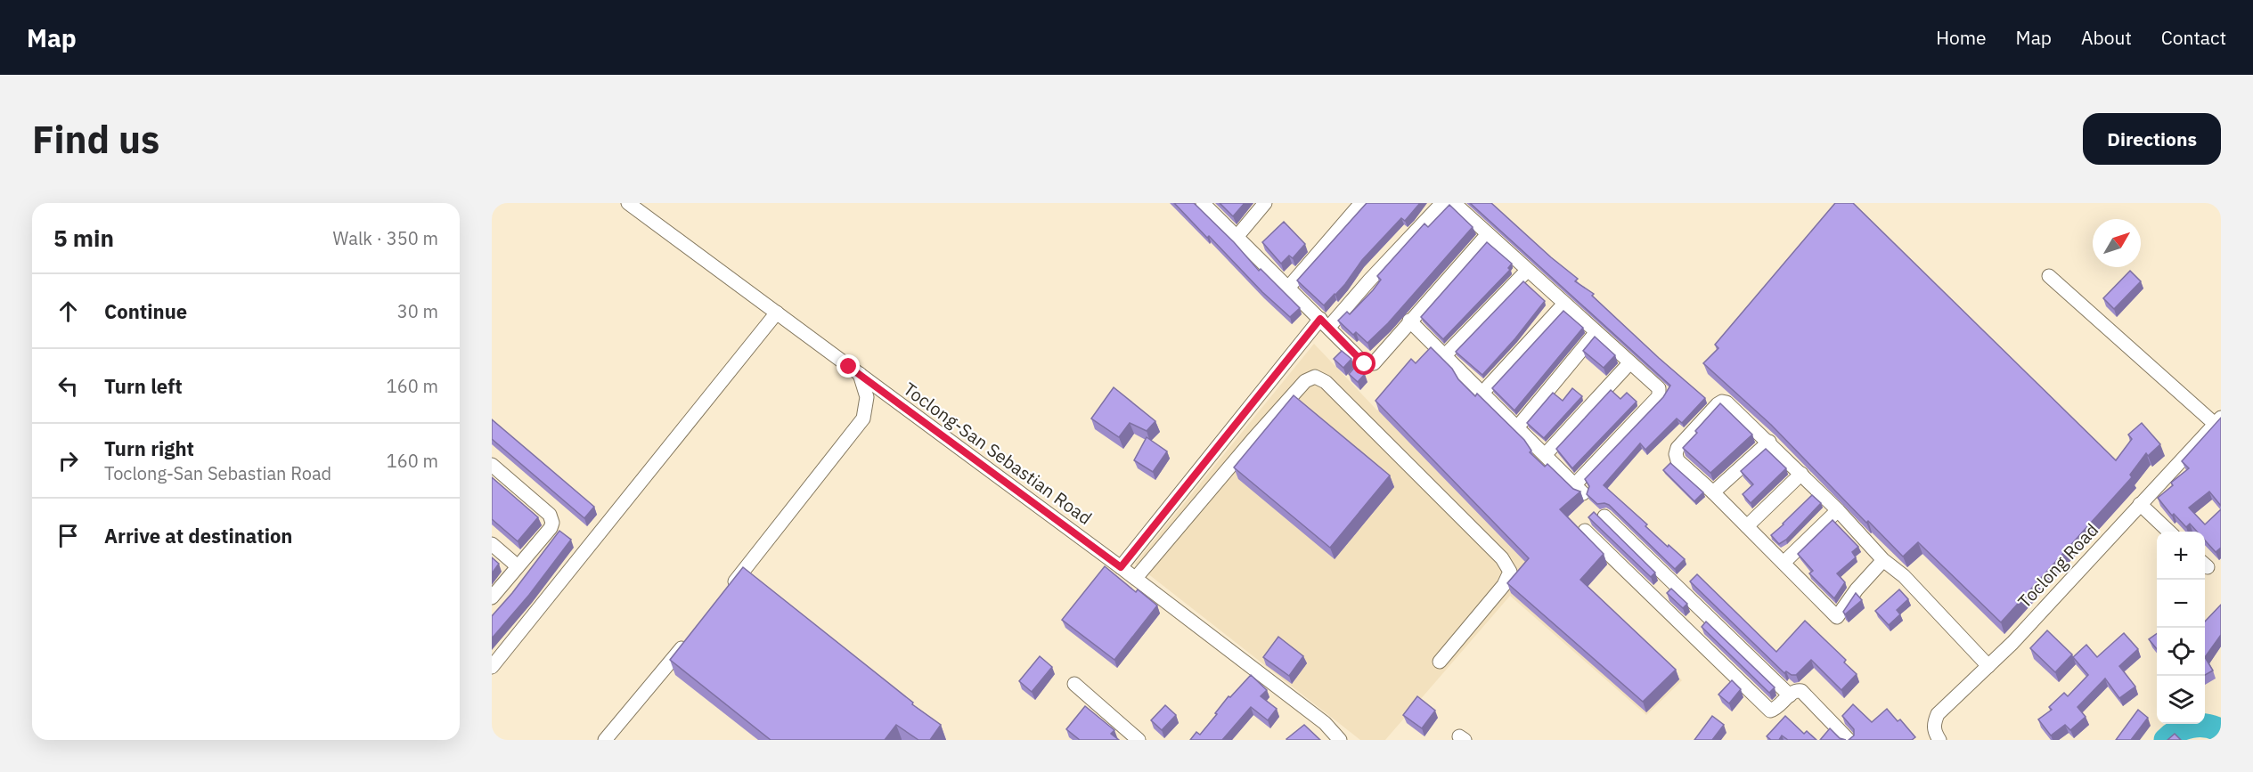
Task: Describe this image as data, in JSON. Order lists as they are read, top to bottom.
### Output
{
  "streets": {
    "street": ["Toclong-San Sebastian Road", "Toclong Road"]
  },
  "north": "top right",
  "page": {
    "header": "Map",
    "nav": [
      "Home",
      "Map",
      "About",
      "Contact"
    ],
    "buttons": "Directions",
    "title": "Find us",
    "heading": ["5 min", "Walk · 350 m"],
    "list": [
      ["Continue", "30 m"],
      ["Turn left", "160 m"],
      ["Turn right", "Toclong-San Sebastian Road", "160 m"],
      "Arrive at destination"
    ],
    "map_buttons": ["+", "−"]
  }
}
